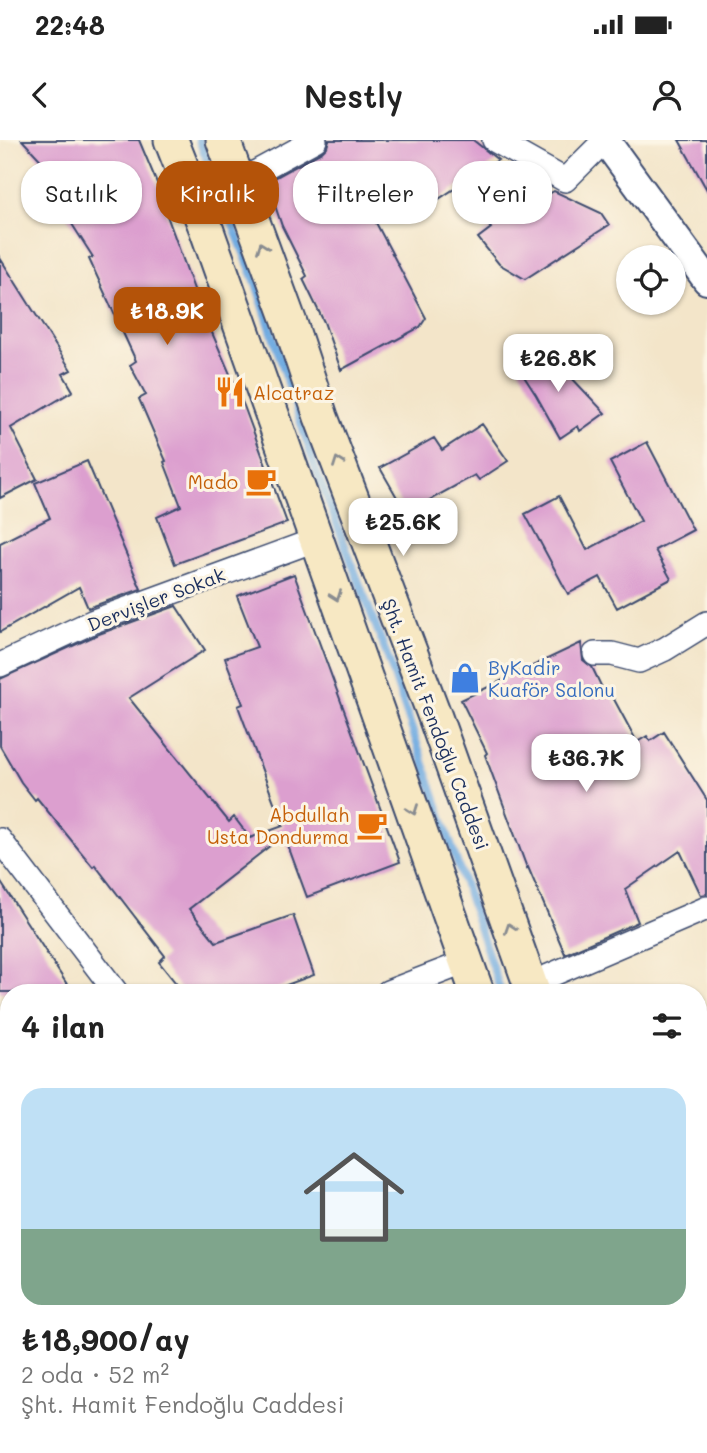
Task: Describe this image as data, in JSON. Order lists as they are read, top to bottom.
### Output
{
  "streets": {
    "main road": ["Şht. Hamit Fendoğlu Caddesi"],
    "street": ["Dervişler Sokak"]
  },
  "places": {
    "restaurant": ["Alcatraz"],
    "cafe": ["Mado", "Abdullah Usta Dondurma"],
    "shop": ["ByKadir Kuaför Salonu"]
  },
  "page": {
    "status": "22:48",
    "header": "Nestly",
    "chip": [
      "Satılık",
      "Kiralık",
      "Filtreler",
      "Yeni"
    ],
    "price": [
      "₺18.9K",
      "₺26.8K",
      "₺25.6K",
      "₺36.7K"
    ],
    "heading": "4 ilan",
    "list": [
      {
        "name": "₺18,900/ay",
        "note": "2 oda · 52 m² · Şht. Hamit Fendoğlu Caddesi"
      }
    ]
  }
}
